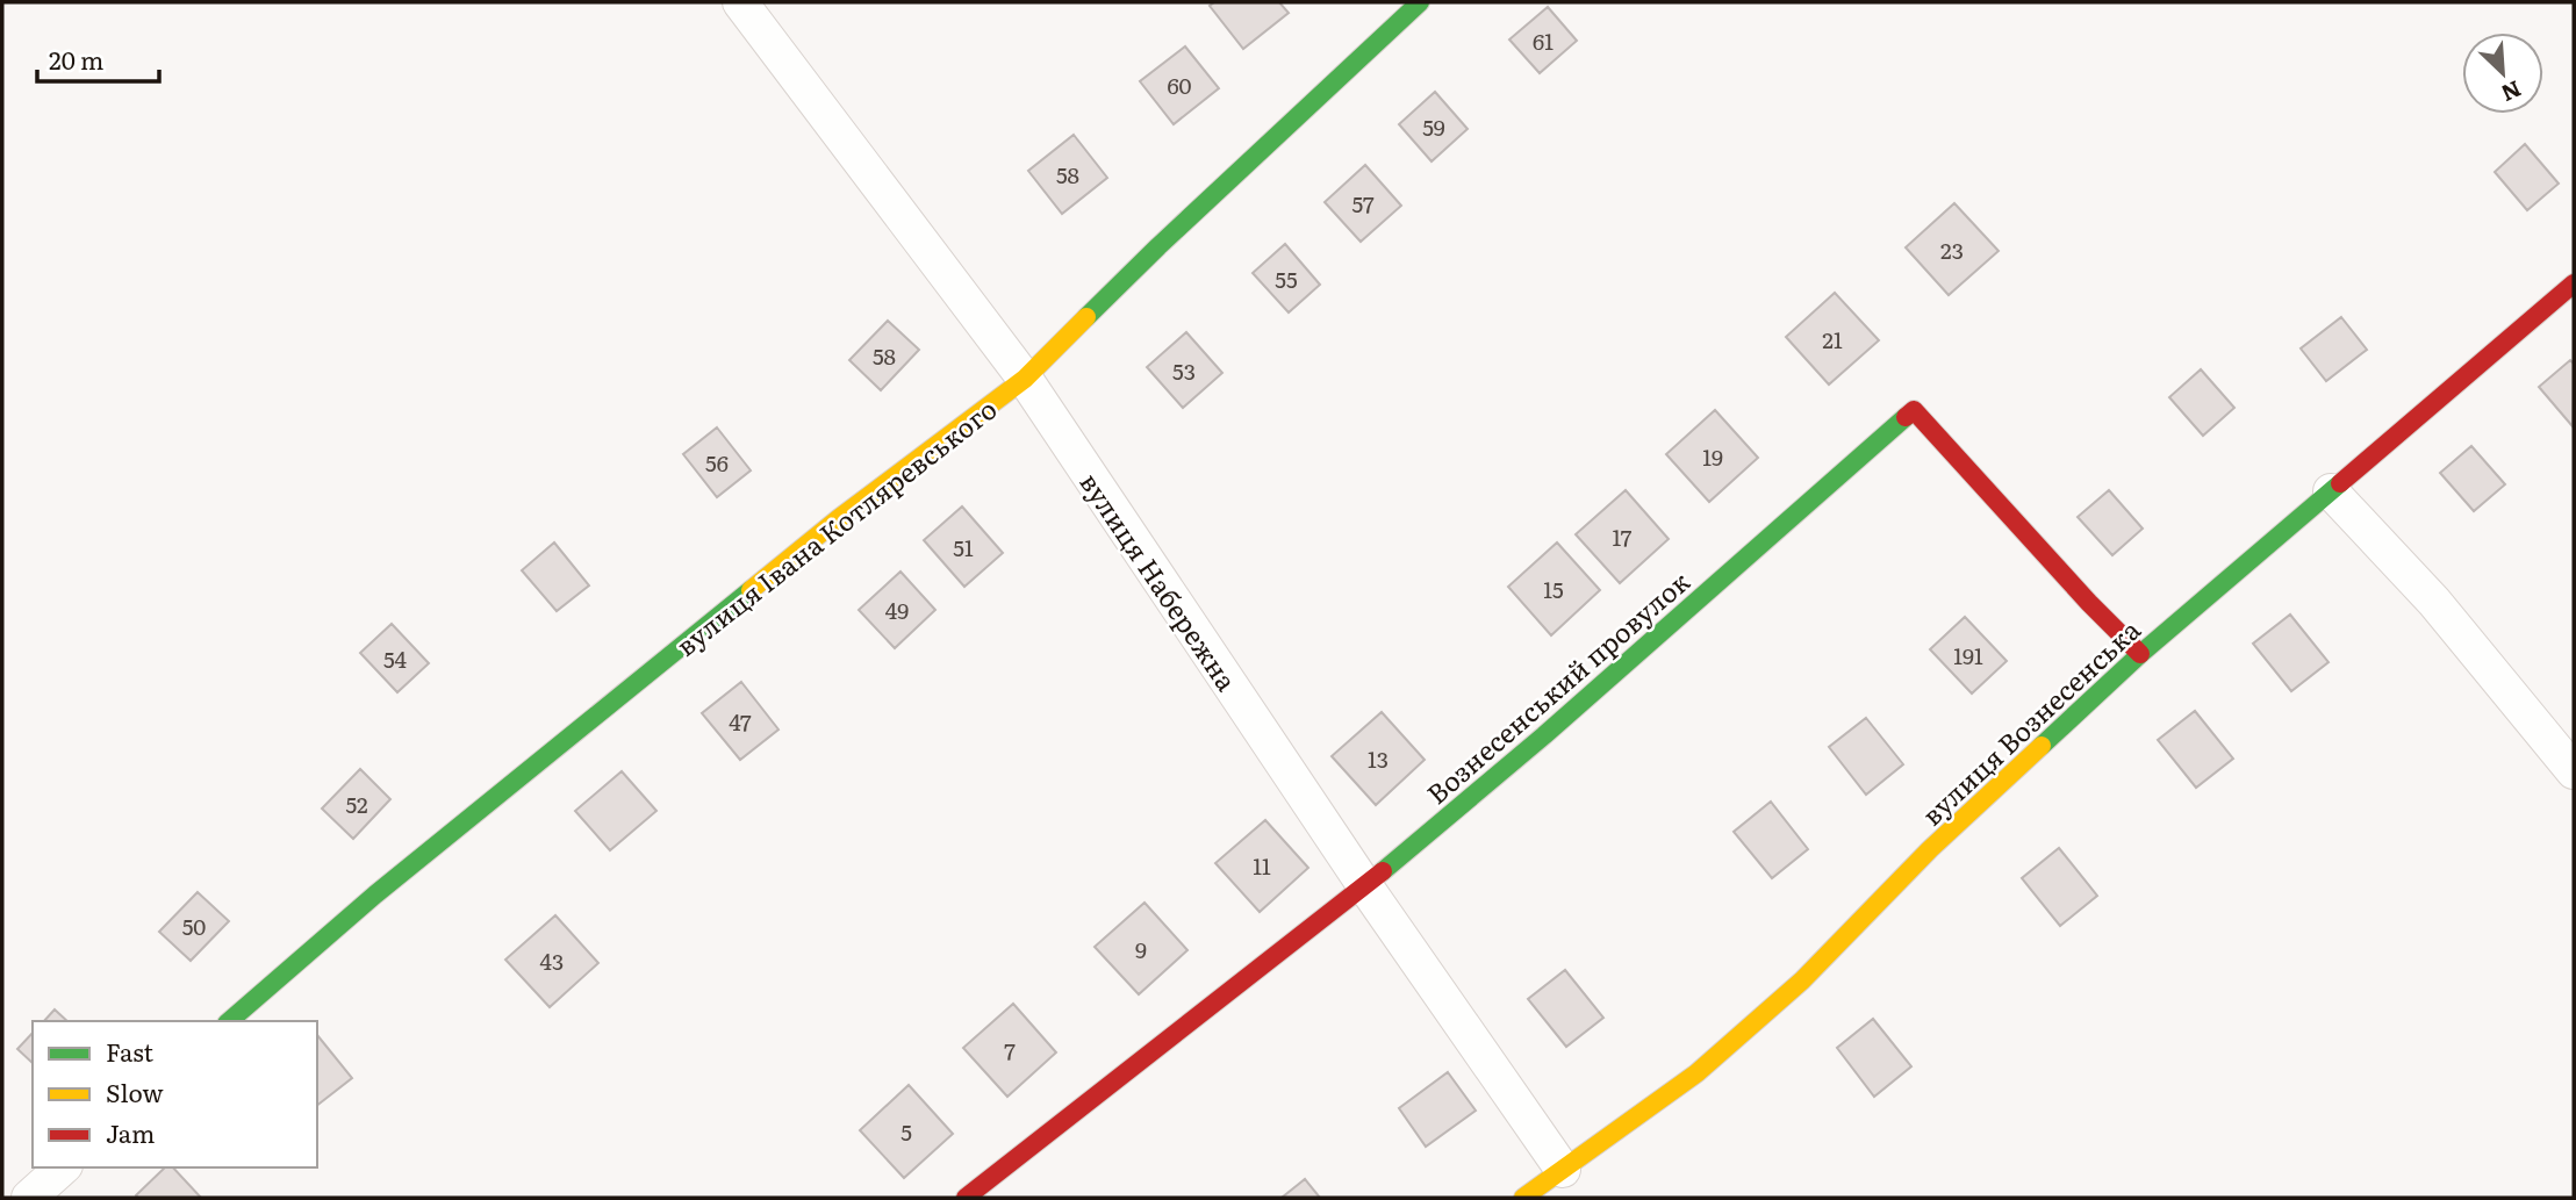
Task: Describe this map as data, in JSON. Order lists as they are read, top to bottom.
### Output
{
  "streets": {
    "street": [
      "вулиця Івана Котляревського",
      "вулиця Набережна",
      "Вознесенський провулок",
      "вулиця Вознесенська"
    ]
  },
  "crossings": [
    ["вулиця Івана Котляревського", "вулиця Набережна"],
    ["вулиця Набережна", "Вознесенський провулок"],
    ["вулиця Набережна", "вулиця Вознесенська"],
    ["Вознесенський провулок", "вулиця Вознесенська"]
  ],
  "house_numbers": [
    "61",
    "60",
    "59",
    "58",
    "57",
    "23",
    "55",
    "21",
    "58",
    "53",
    "19",
    "56",
    "17",
    "51",
    "15",
    "49",
    "191",
    "54",
    "47",
    "13",
    "52",
    "11",
    "50",
    "9",
    "43",
    "7",
    "5"
  ],
  "legend": ["Fast", "Slow", "Jam"],
  "scale_bar": "20 m",
  "north": "bottom right"
}
